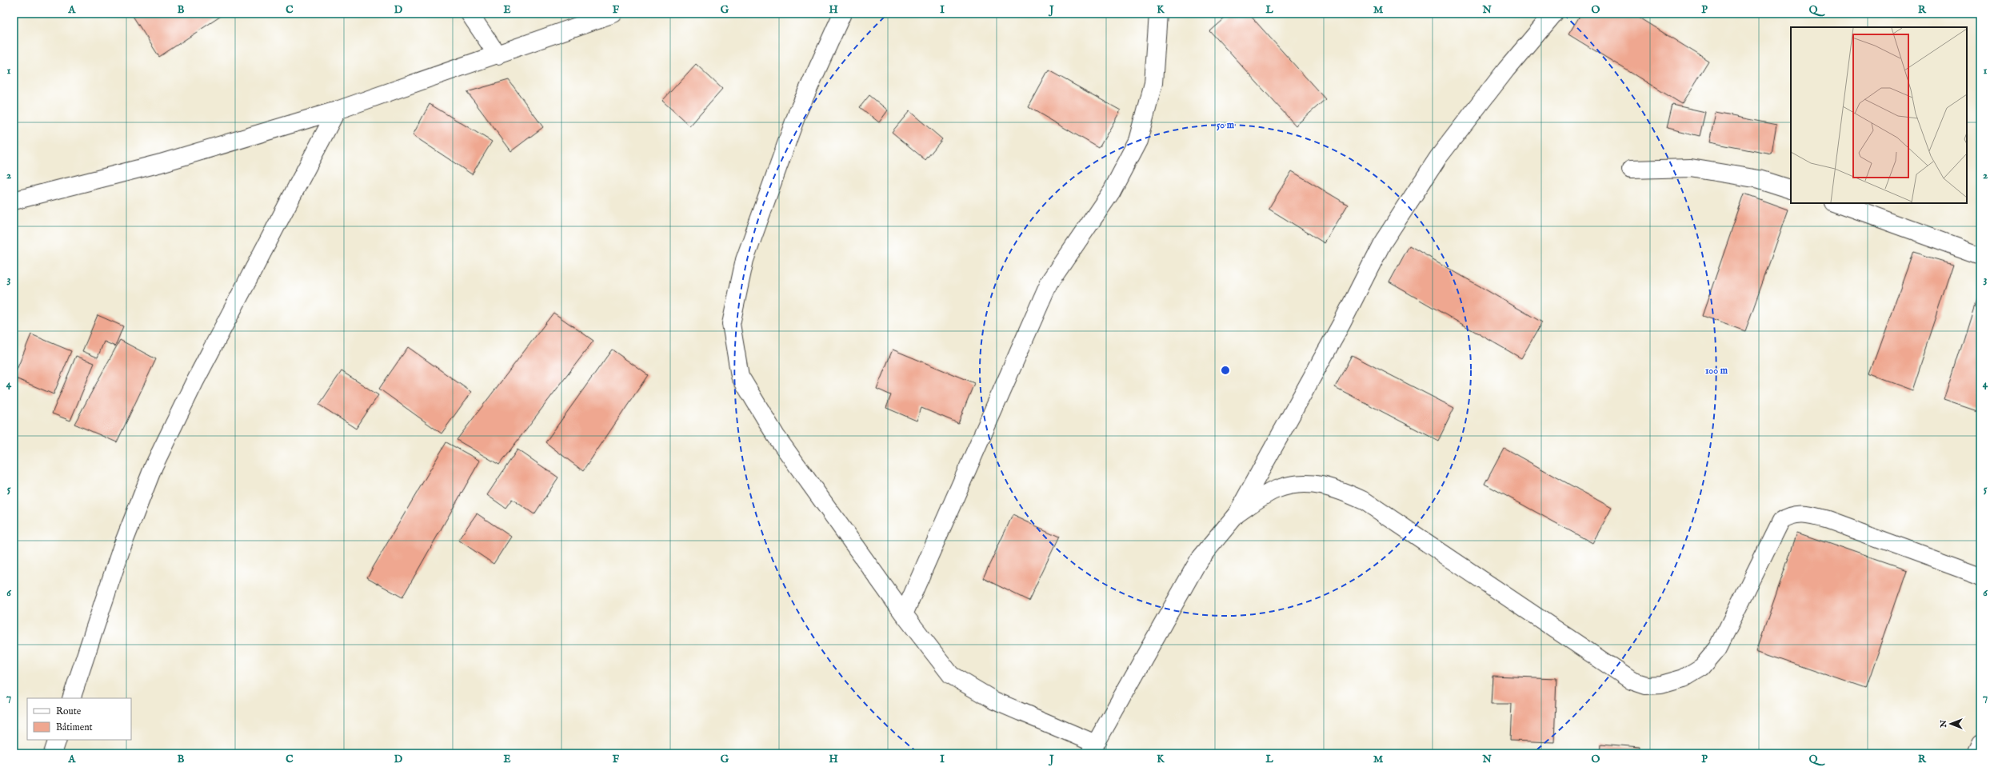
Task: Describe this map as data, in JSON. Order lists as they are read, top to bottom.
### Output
{
  "legend": ["Route", "Bâtiment"],
  "north": "left",
  "grid": {
    "columns": [
      "A",
      "B",
      "C",
      "D",
      "E",
      "F",
      "G",
      "H",
      "I",
      "J",
      "K",
      "L",
      "M",
      "N",
      "O",
      "P",
      "Q",
      "R"
    ],
    "rows": [
      "1",
      "2",
      "3",
      "4",
      "5",
      "6",
      "7"
    ]
  },
  "rings": ["50 m", "100 m"]
}
